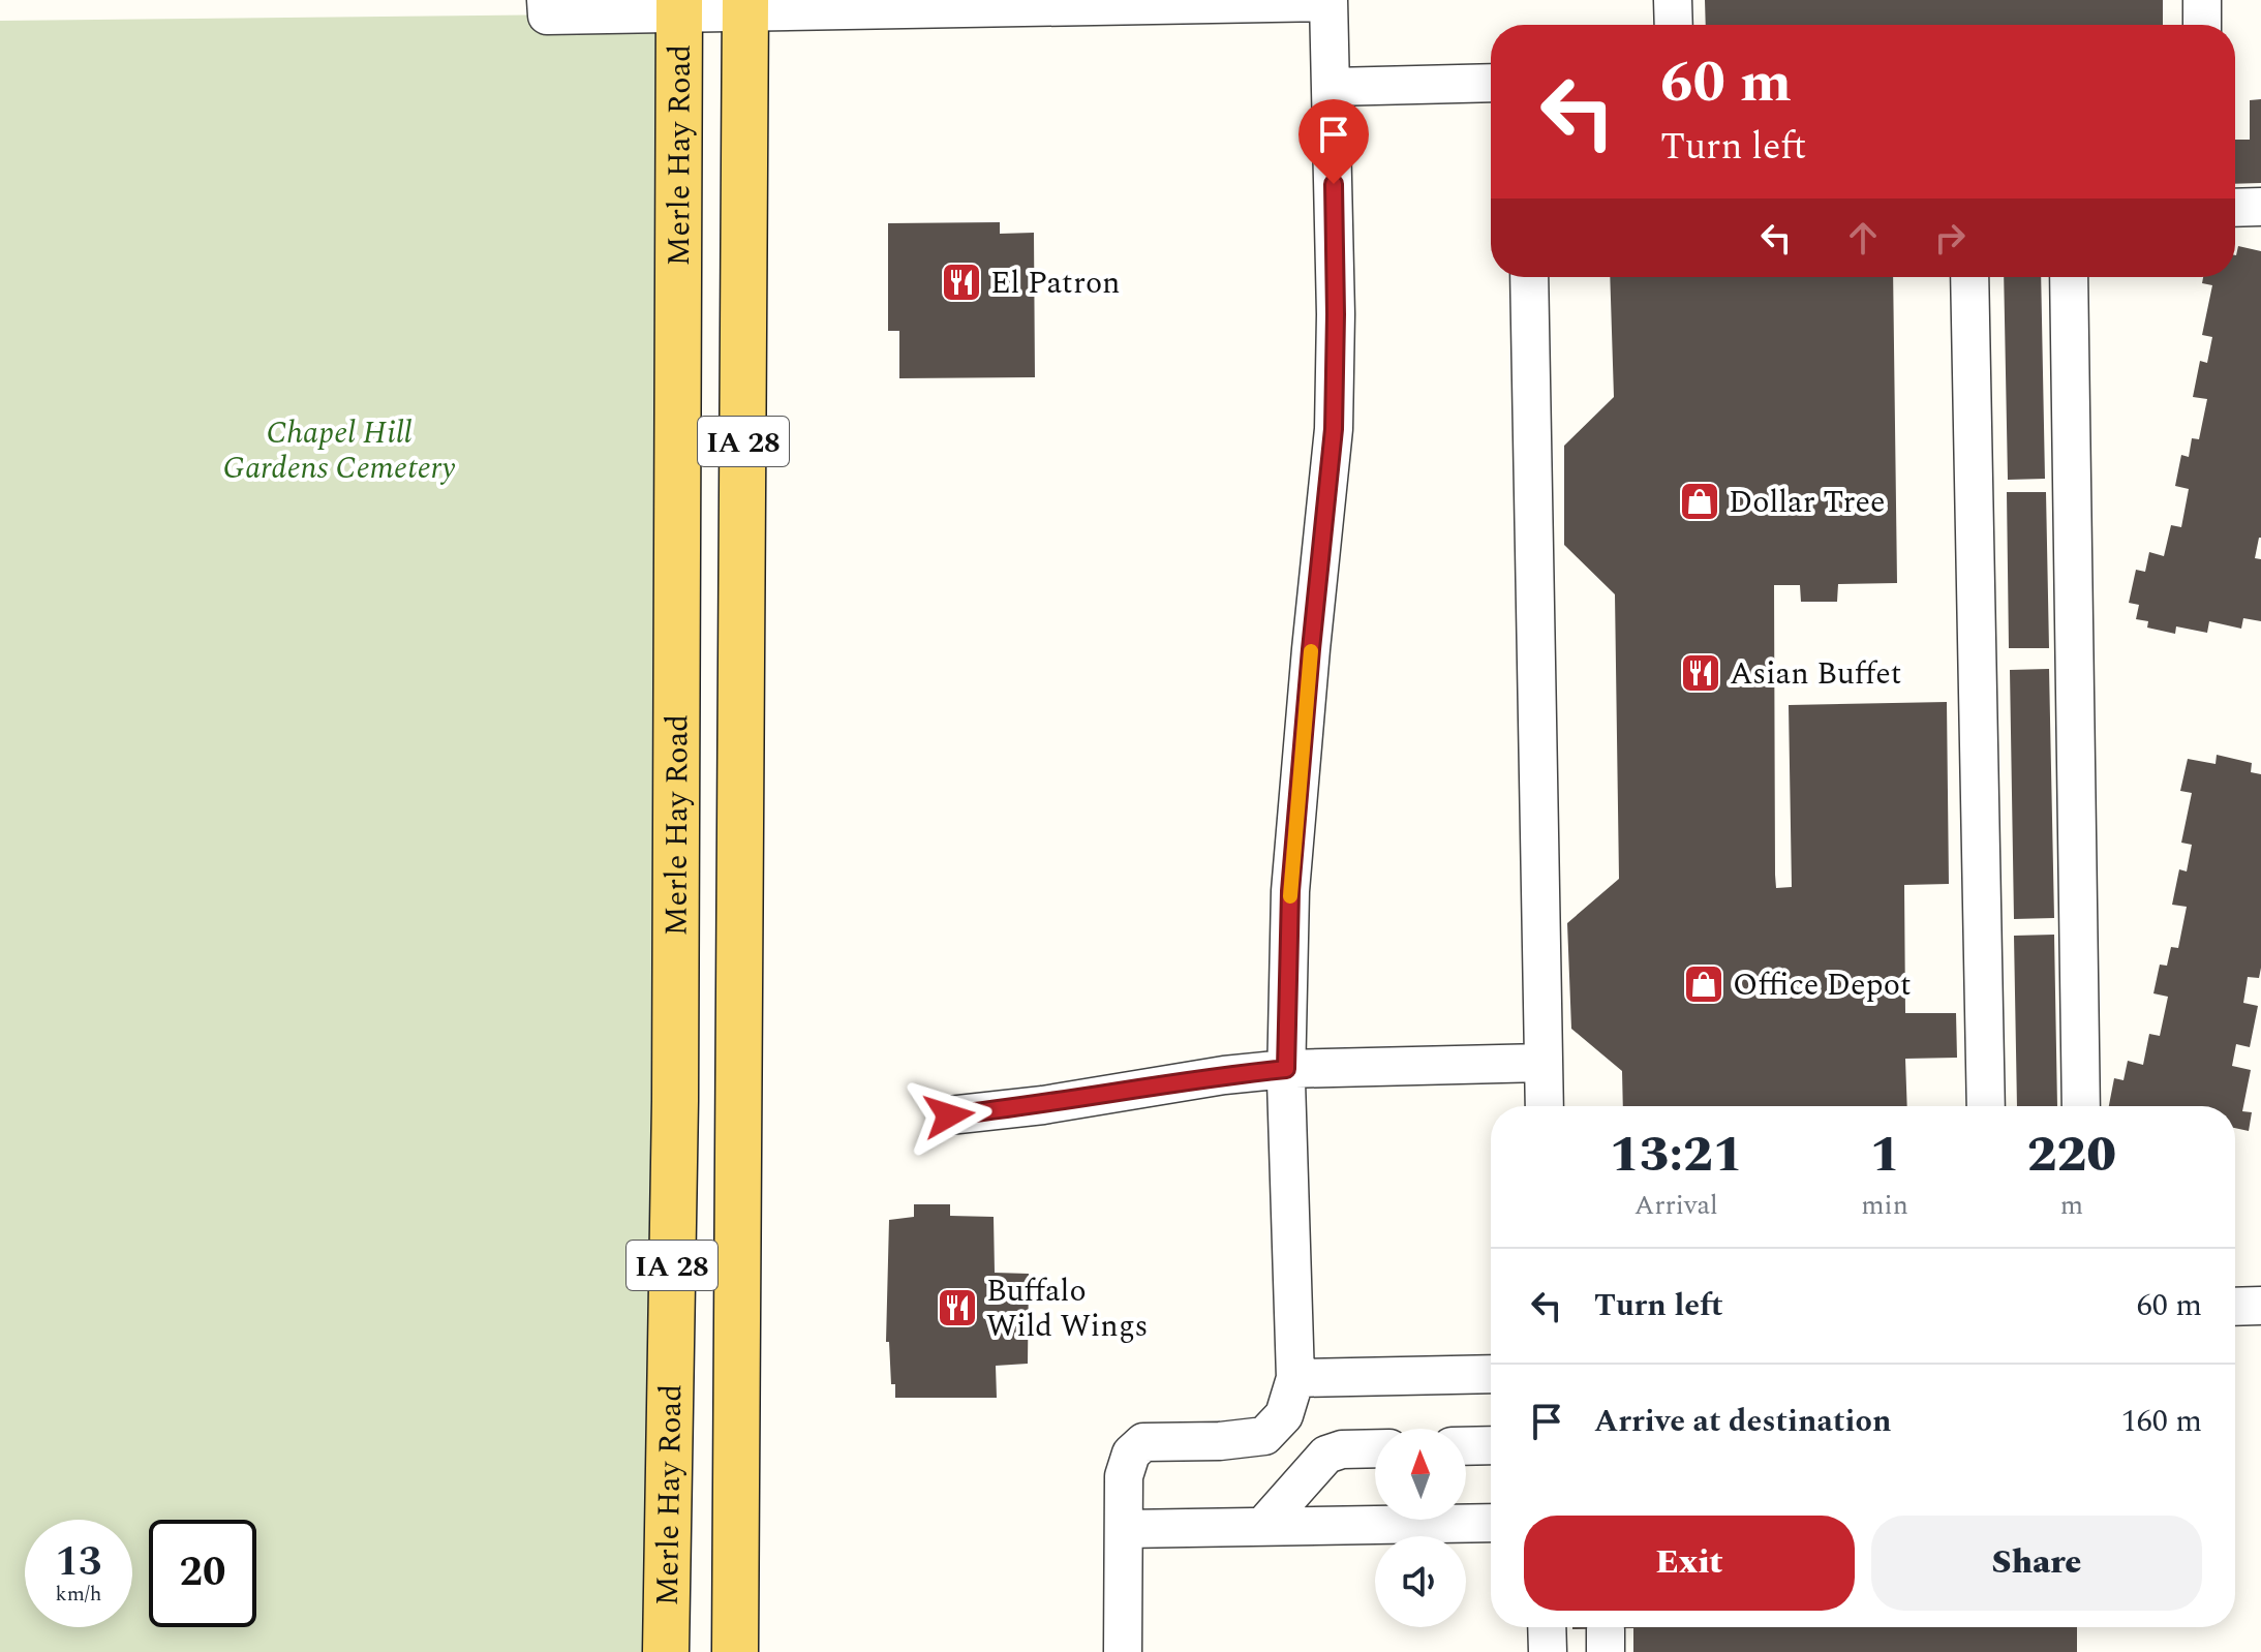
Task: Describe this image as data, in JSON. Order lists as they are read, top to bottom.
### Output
{
  "streets": {
    "main road": ["Merle Hay Road", "IA 28"]
  },
  "parks": ["Chapel Hill Gardens Cemetery"],
  "places": {
    "restaurant": ["El Patron", "Asian Buffet", "Buffalo Wild Wings"],
    "shop": ["Dollar Tree", "Office Depot"]
  },
  "north": "top",
  "page": {
    "turn": ["60 m", "Turn left"],
    "eta": [
      "13:21",
      "Arrival",
      "1",
      "min",
      "220",
      "m"
    ],
    "list": [
      {
        "name": "Turn left",
        "value": "60 m"
      },
      {
        "name": "Arrive at destination",
        "value": "160 m"
      }
    ],
    "buttons": ["Exit", "Share"],
    "speed": "13 km/h",
    "limit": "20"
  }
}
